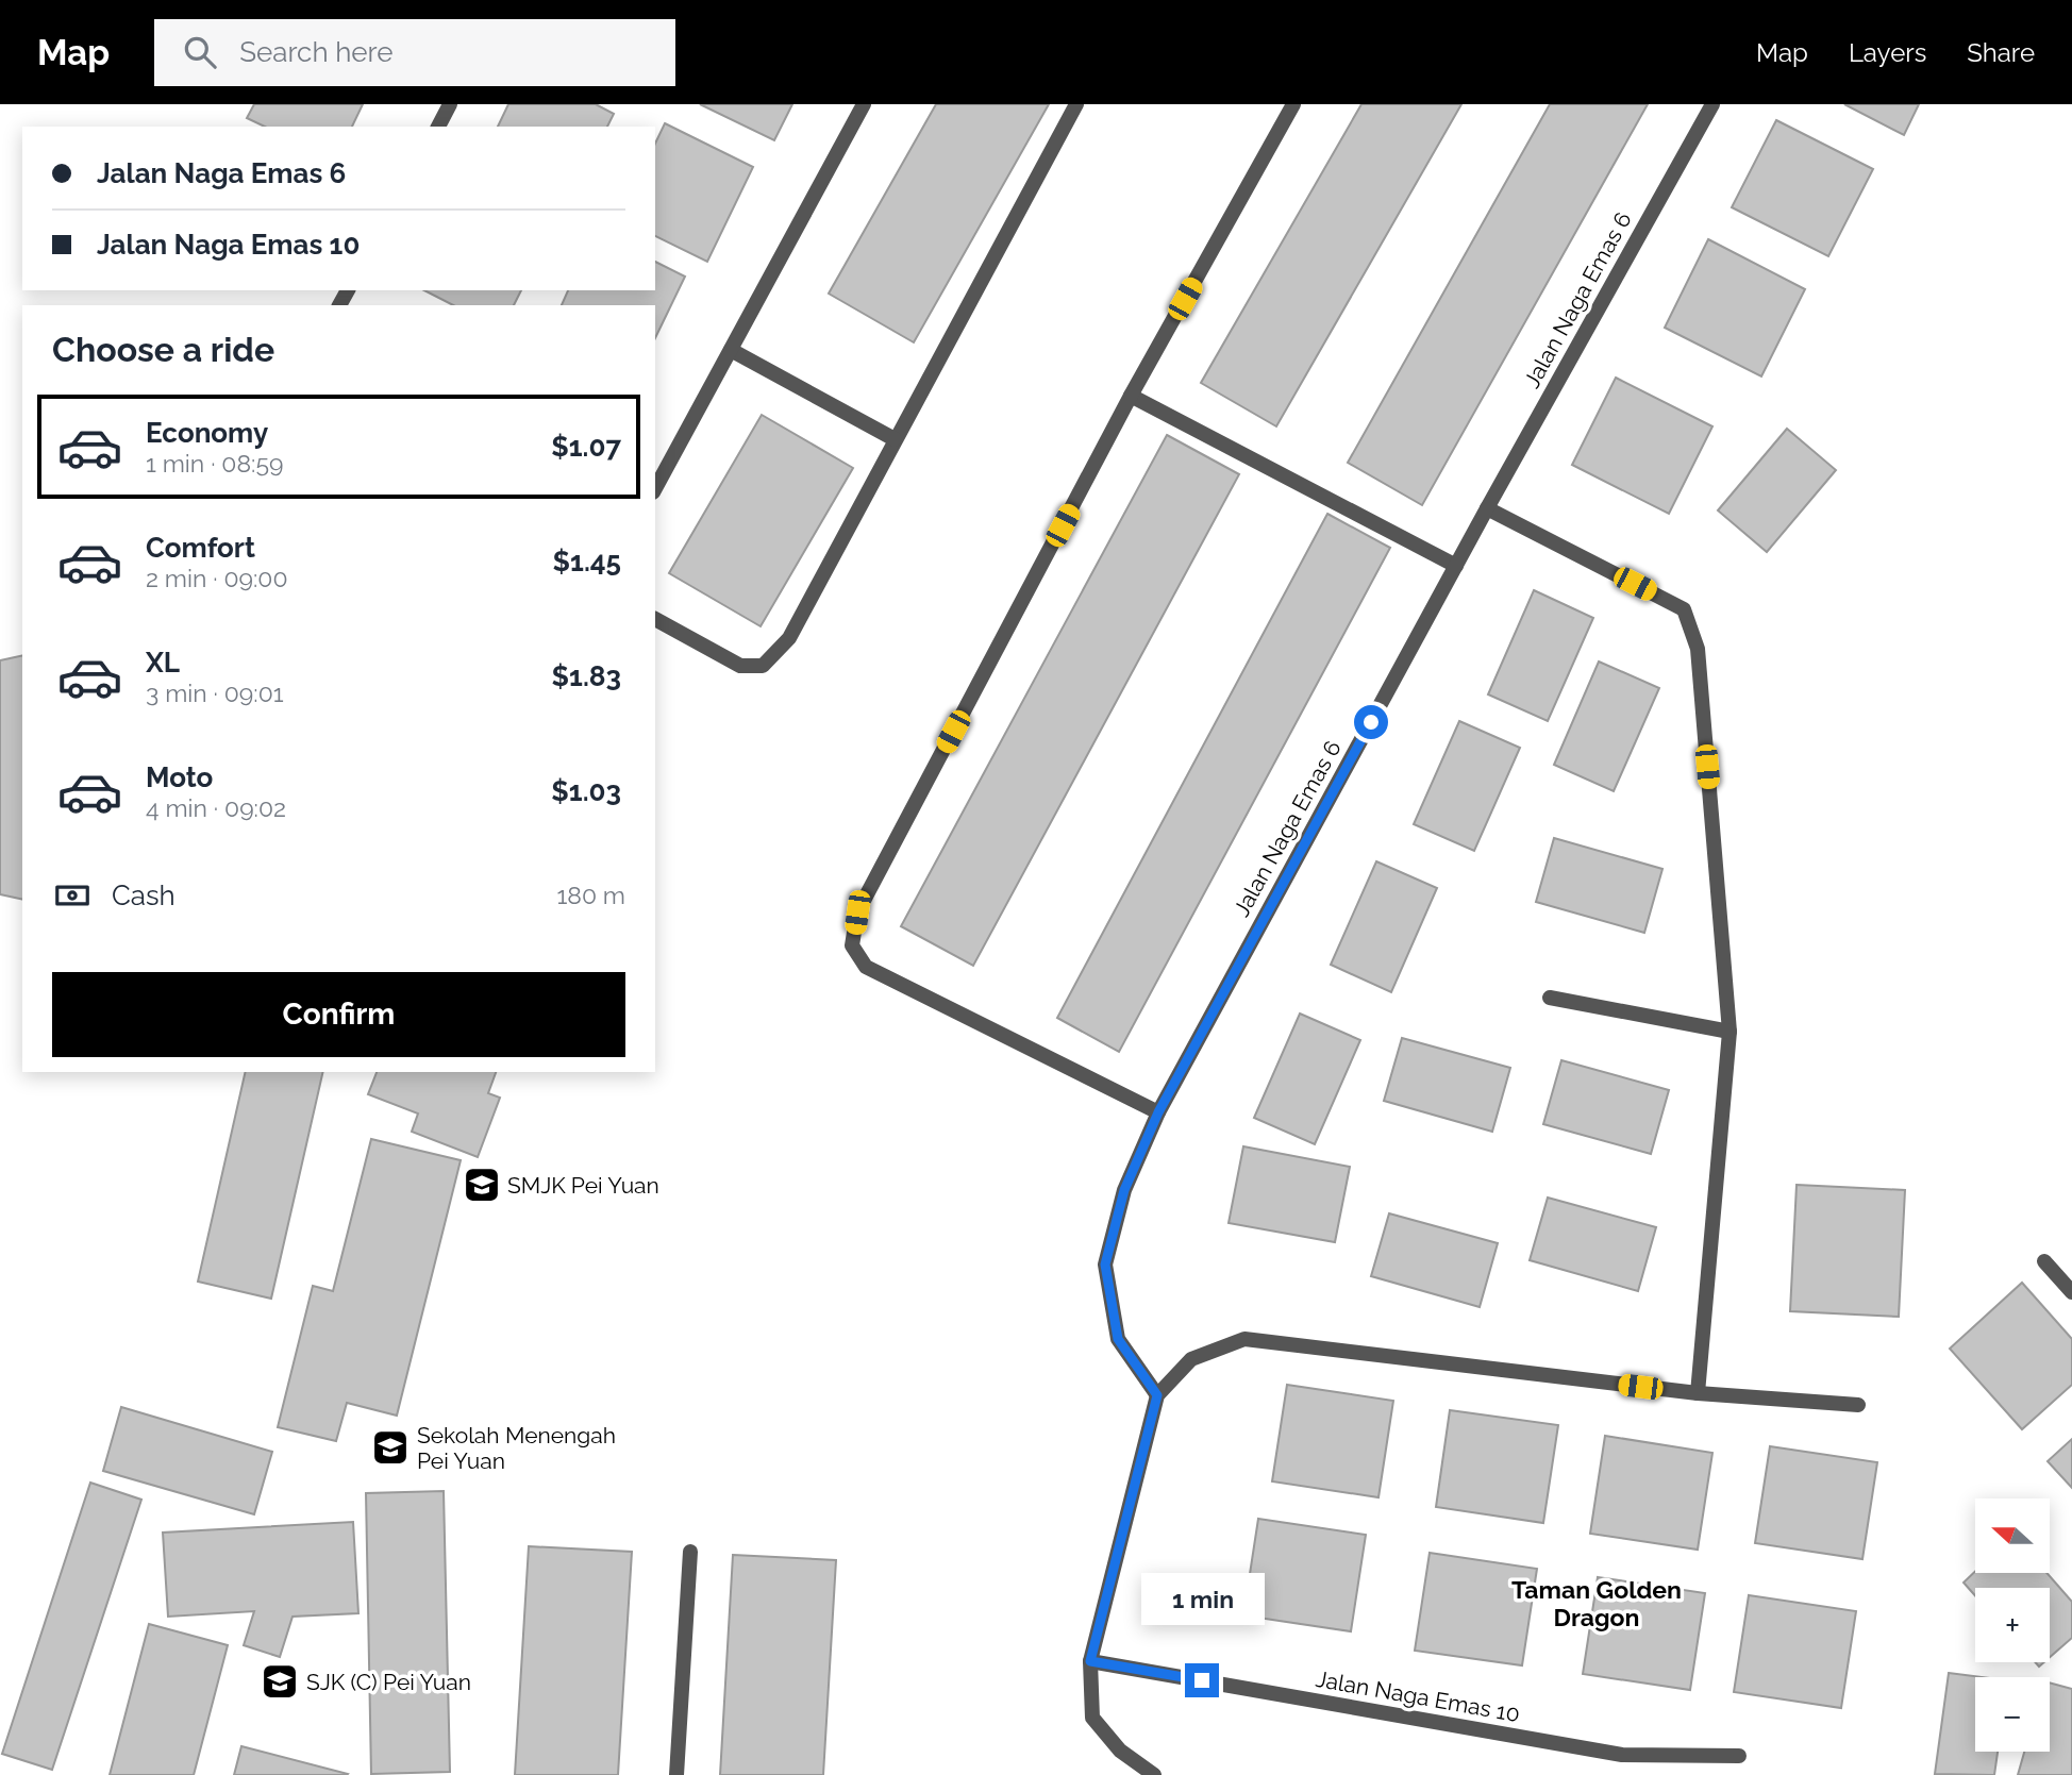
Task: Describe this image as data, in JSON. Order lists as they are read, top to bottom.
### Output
{
  "streets": {
    "street": ["Jalan Naga Emas 6", "Jalan Naga Emas 10"]
  },
  "districts": ["Taman Golden Dragon"],
  "places": {
    "school or university": ["SMJK Pei Yuan", "Sekolah Menengah Pei Yuan", "SJK (C) Pei Yuan"]
  },
  "north": "left",
  "page": {
    "header": "Map",
    "search": "Search here",
    "nav": ["Map", "Layers", "Share"],
    "banner": ["Jalan Naga Emas 6", "Jalan Naga Emas 10"],
    "heading": "Choose a ride",
    "list": [
      {
        "name": "Economy",
        "note": "1 min · 08:59",
        "value": "$1.07"
      },
      {
        "name": "Comfort",
        "note": "2 min · 09:00",
        "value": "$1.45"
      },
      {
        "name": "XL",
        "note": "3 min · 09:01",
        "value": "$1.83"
      },
      {
        "name": "Moto",
        "note": "4 min · 09:02",
        "value": "$1.03"
      }
    ],
    "pay": ["Cash", "180 m"],
    "buttons": "Confirm",
    "map_buttons": ["+", "−"],
    "bubble": "1 min"
  }
}
